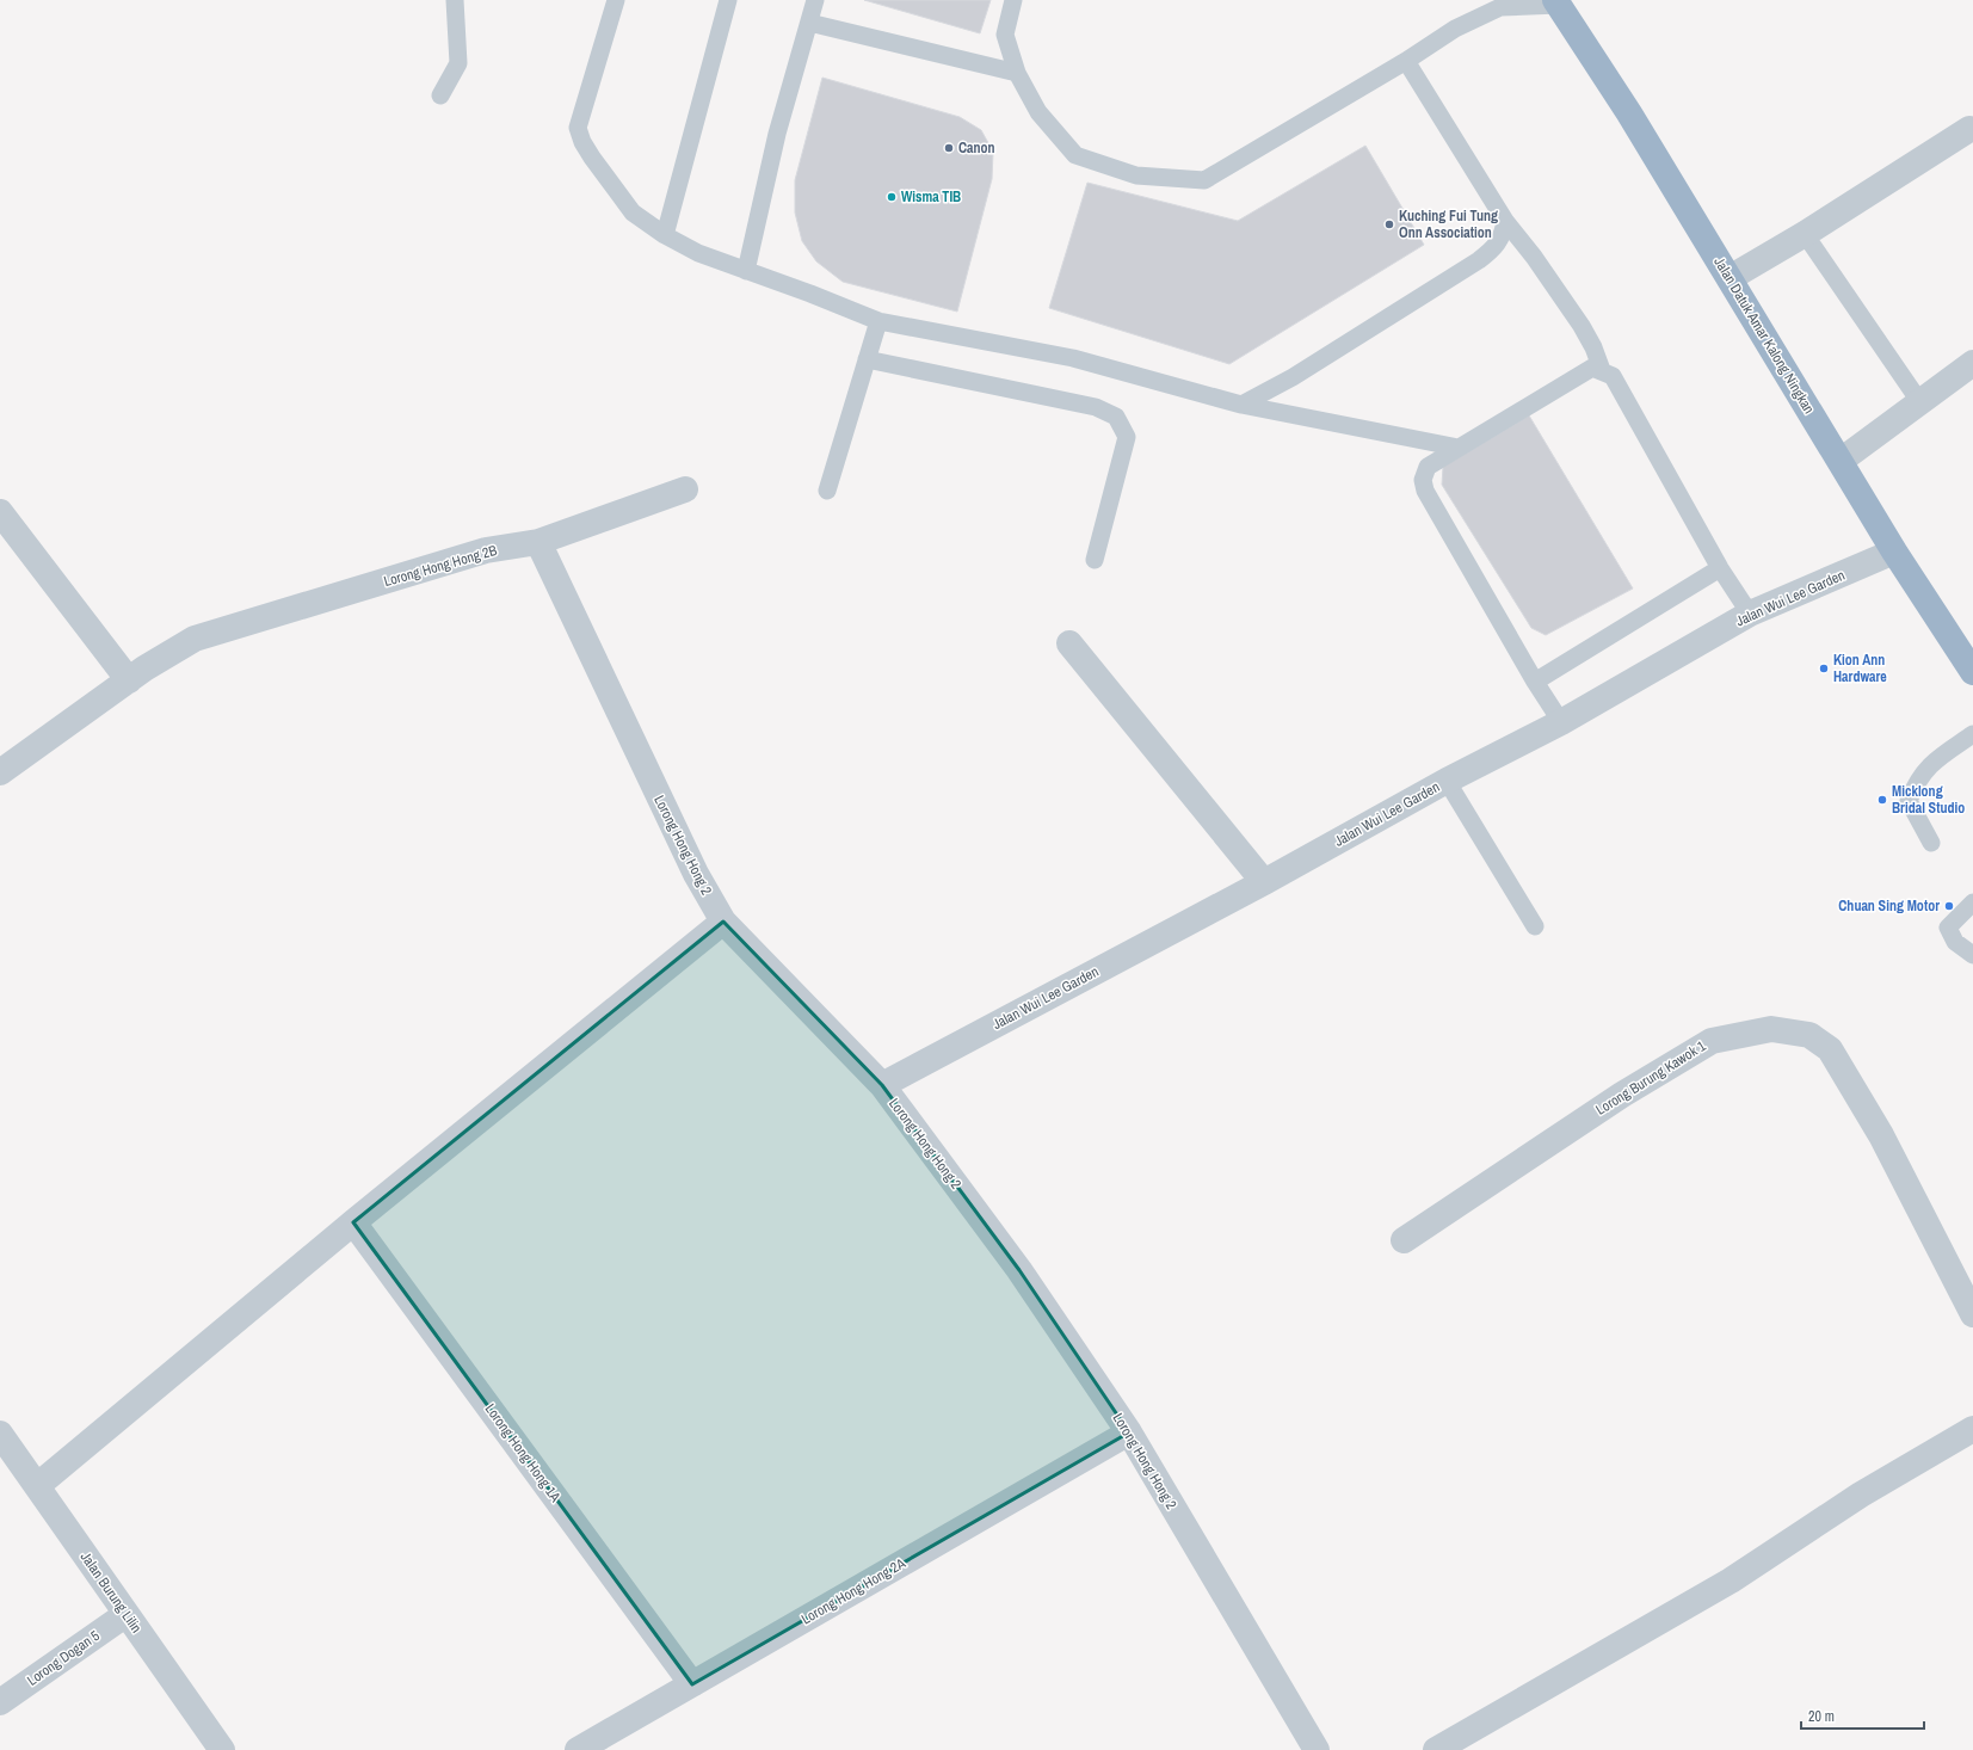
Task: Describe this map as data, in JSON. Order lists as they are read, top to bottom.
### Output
{
  "streets": {
    "highway": ["Jalan Datuk Amar Kalong Ningkan"],
    "street": [
      "Lorong Hong Hong 2B",
      "Jalan Wui Lee Garden",
      "Lorong Hong Hong 2",
      "Lorong Burung Kawok 1",
      "Lorong Hong Hong 1A",
      "Lorong Hong Hong 2A",
      "Jalan Burung Lilin",
      "Lorong Dogan 5"
    ]
  },
  "crossings": [
    ["Jalan Datuk Amar Kalong Ningkan", "Jalan Wui Lee Garden"],
    ["Lorong Hong Hong 2B", "Lorong Hong Hong 2"],
    ["Jalan Wui Lee Garden", "Lorong Hong Hong 2"],
    ["Lorong Hong Hong 2", "Lorong Hong Hong 2A"],
    ["Lorong Hong Hong 1A", "Lorong Hong Hong 2A"],
    ["Jalan Burung Lilin", "Lorong Dogan 5"]
  ],
  "places": [
    "Canon",
    "Wisma TIB",
    "Kuching Fui Tung Onn Association",
    "Kion Ann Hardware",
    "Micklong Bridal Studio",
    "Chuan Sing Motor"
  ],
  "scale_bar": "20 m"
}
